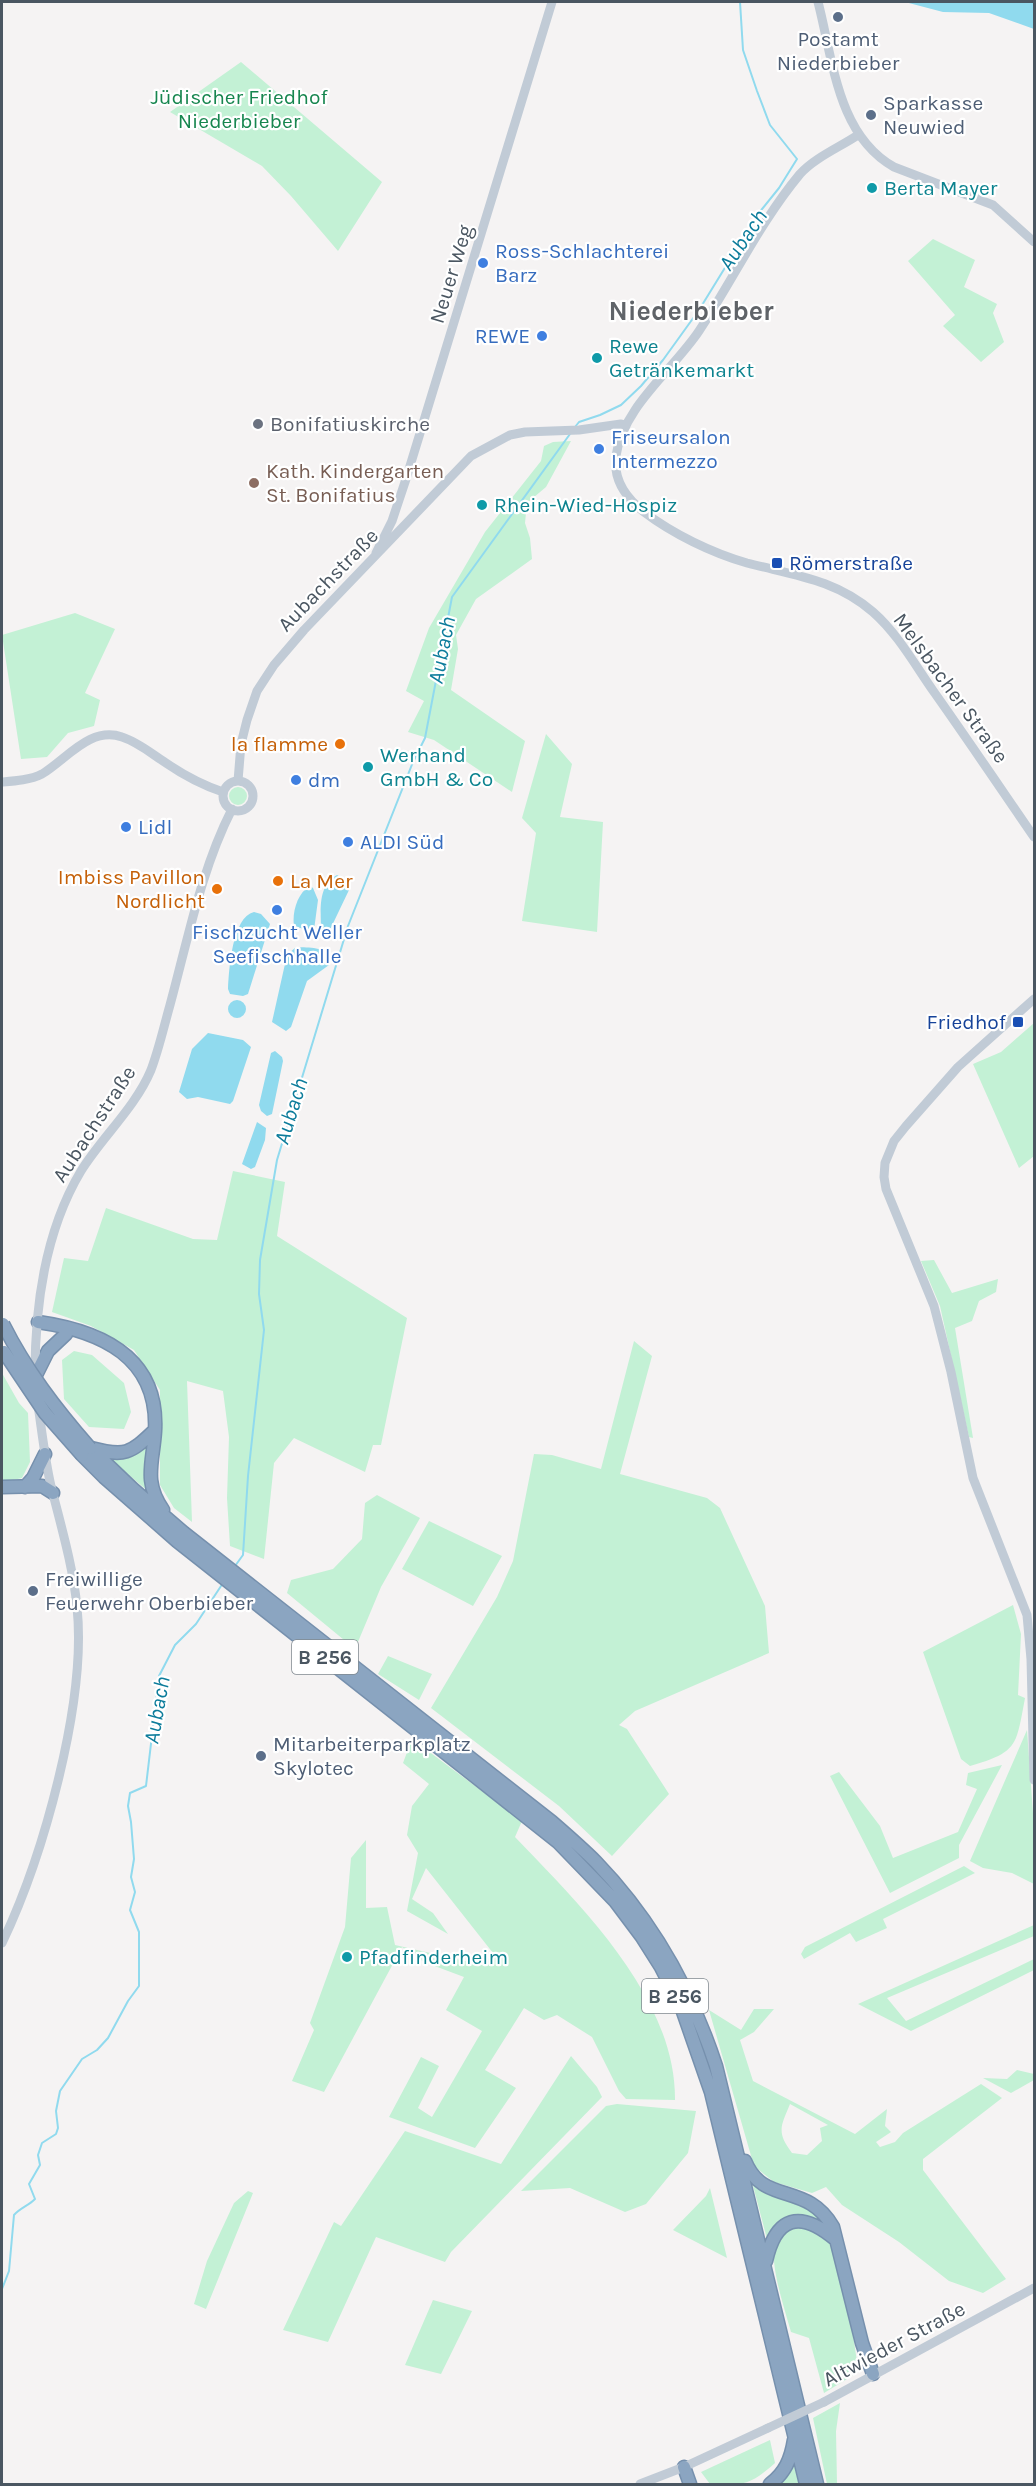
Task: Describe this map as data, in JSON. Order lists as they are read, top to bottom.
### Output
{
  "streets": {
    "highway": ["B 256"],
    "street": [
      "Neuer Weg",
      "Aubachstraße",
      "Melsbacher Straße",
      "Altwieder Straße"
    ]
  },
  "crossings": [
    ["Neuer Weg", "Aubachstraße"],
    ["Aubachstraße", "Melsbacher Straße"]
  ],
  "districts": ["Niederbieber"],
  "water": ["Aubach"],
  "parks": ["Jüdischer Friedhof Niederbieber"],
  "places": {
    "other": [
      "Postamt Niederbieber",
      "Sparkasse Neuwied",
      "Berta Mayer",
      "Ross-Schlachterei Barz",
      "REWE",
      "Rewe Getränkemarkt",
      "Bonifatiuskirche",
      "Friseursalon Intermezzo",
      "Kath. Kindergarten St. Bonifatius",
      "Rhein-Wied-Hospiz",
      "la flamme",
      "Werhand GmbH & Co",
      "dm",
      "Lidl",
      "ALDI Süd",
      "La Mer",
      "Imbiss Pavillon Nordlicht",
      "Fischzucht Weller Seefischhalle",
      "Freiwillige Feuerwehr Oberbieber",
      "Mitarbeiterparkplatz Skylotec",
      "Pfadfinderheim"
    ],
    "transit": ["Römerstraße", "Friedhof"]
  }
}
